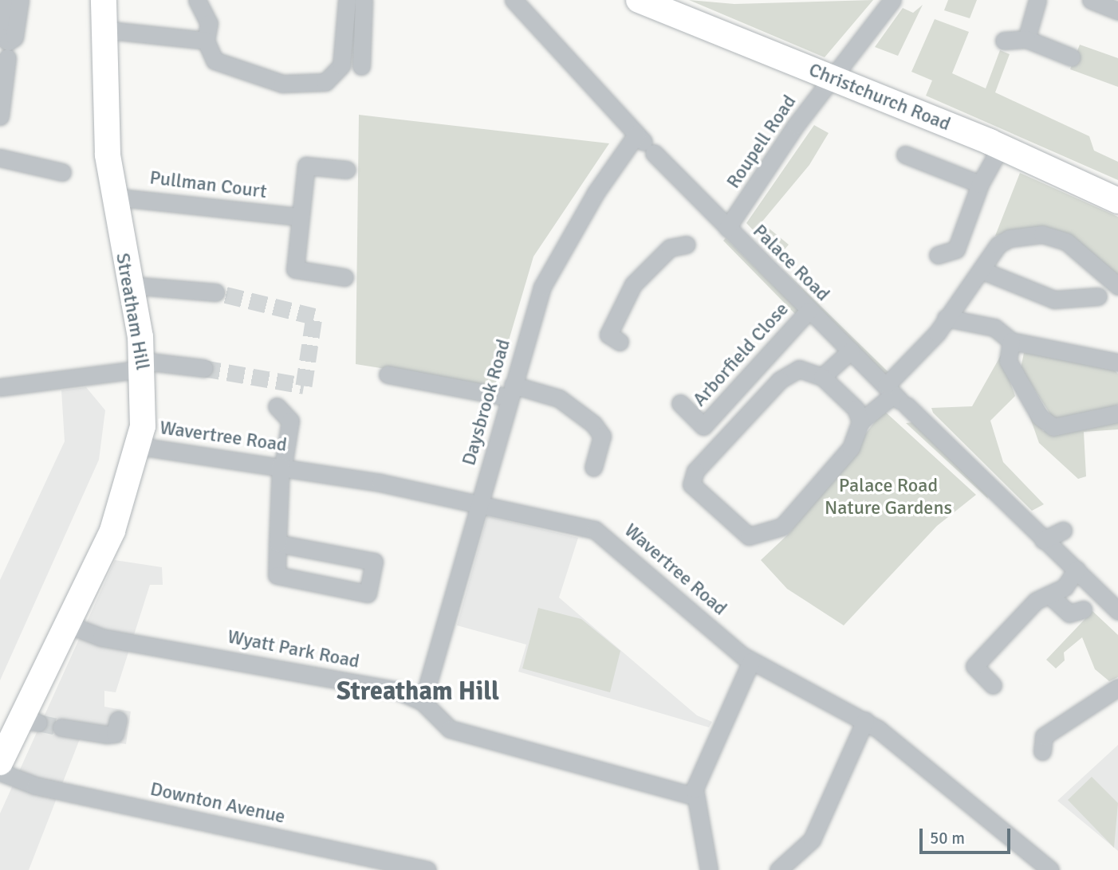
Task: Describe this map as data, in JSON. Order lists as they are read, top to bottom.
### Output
{
  "streets": {
    "highway": ["Christchurch Road", "Streatham Hill"],
    "street": [
      "Roupell Road",
      "Pullman Court",
      "Palace Road",
      "Arborfield Close",
      "Daysbrook Road",
      "Wavertree Road",
      "Wyatt Park Road",
      "Downton Avenue"
    ]
  },
  "crossings": [
    ["Christchurch Road", "Roupell Road"],
    ["Roupell Road", "Palace Road"],
    ["Pullman Court", "Streatham Hill"],
    ["Palace Road", "Arborfield Close"],
    ["Palace Road", "Daysbrook Road"],
    ["Streatham Hill", "Wavertree Road"],
    ["Streatham Hill", "Wyatt Park Road"],
    ["Daysbrook Road", "Wavertree Road"],
    ["Daysbrook Road", "Wyatt Park Road"]
  ],
  "districts": ["Streatham Hill"],
  "parks": ["Palace Road Nature Gardens"],
  "scale_bar": "50 m"
}
